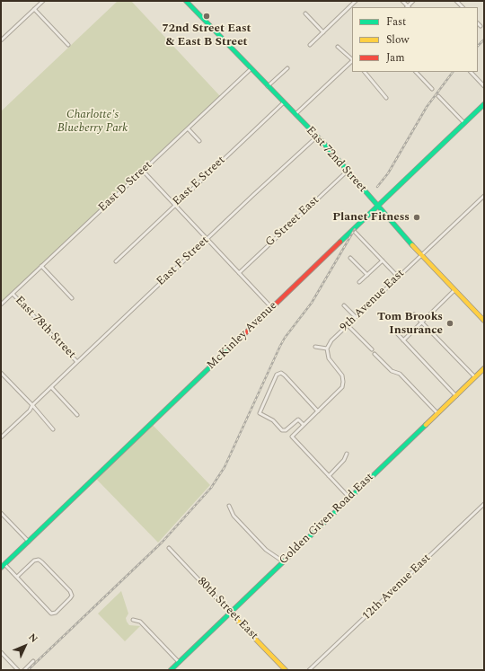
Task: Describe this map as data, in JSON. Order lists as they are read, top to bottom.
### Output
{
  "streets": {
    "street": [
      "East 72nd Street",
      "East E Street",
      "East D Street",
      "G Street East",
      "East F Street",
      "9th Avenue East",
      "East 78th Street",
      "McKinley Avenue",
      "Golden Given Road East",
      "12th Avenue East",
      "80th Street East"
    ]
  },
  "crossings": [
    ["East 72nd Street", "East E Street"],
    ["East 72nd Street", "East D Street"],
    ["East 72nd Street", "G Street East"],
    ["East 72nd Street", "East F Street"],
    ["East 72nd Street", "9th Avenue East"],
    ["East 72nd Street", "McKinley Avenue"],
    ["East D Street", "East 78th Street"],
    ["East F Street", "East 78th Street"],
    ["Golden Given Road East", "80th Street East"]
  ],
  "parks": ["Charlotte's Blueberry Park"],
  "places": ["72nd Street East & East B Street", "Planet Fitness", "Tom Brooks Insurance"],
  "legend": ["Fast", "Slow", "Jam"],
  "north": "top right"
}
